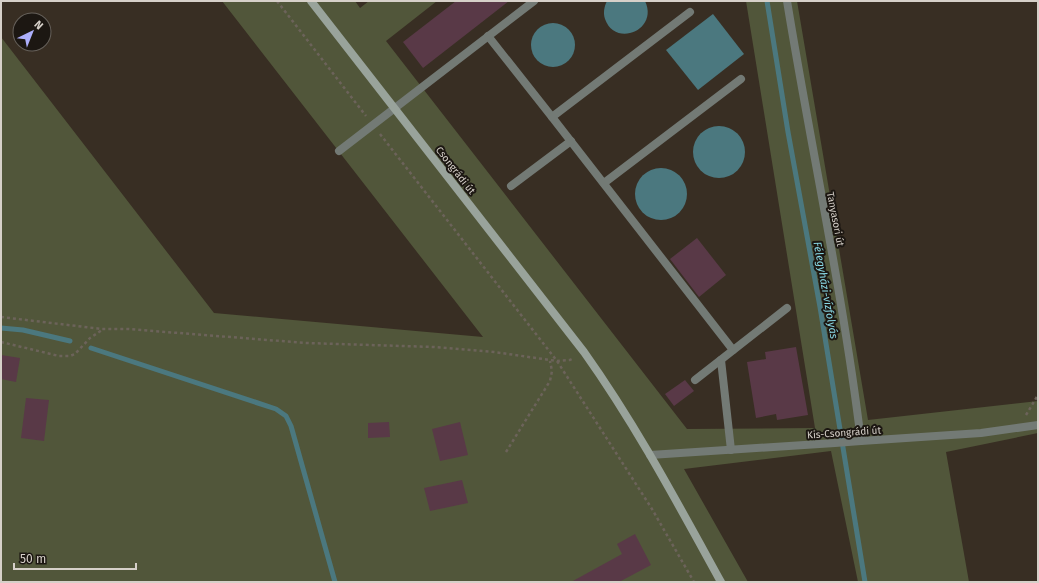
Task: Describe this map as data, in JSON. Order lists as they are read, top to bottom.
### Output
{
  "streets": {
    "main road": ["Csongrádi út"],
    "street": ["Tanyasori út", "Kis-Csongrádi út"]
  },
  "crossings": [
    ["Csongrádi út", "Kis-Csongrádi út"],
    ["Tanyasori út", "Kis-Csongrádi út"]
  ],
  "water": ["Félegyházi-vízfolyás"],
  "scale_bar": "50 m",
  "north": "top right"
}
